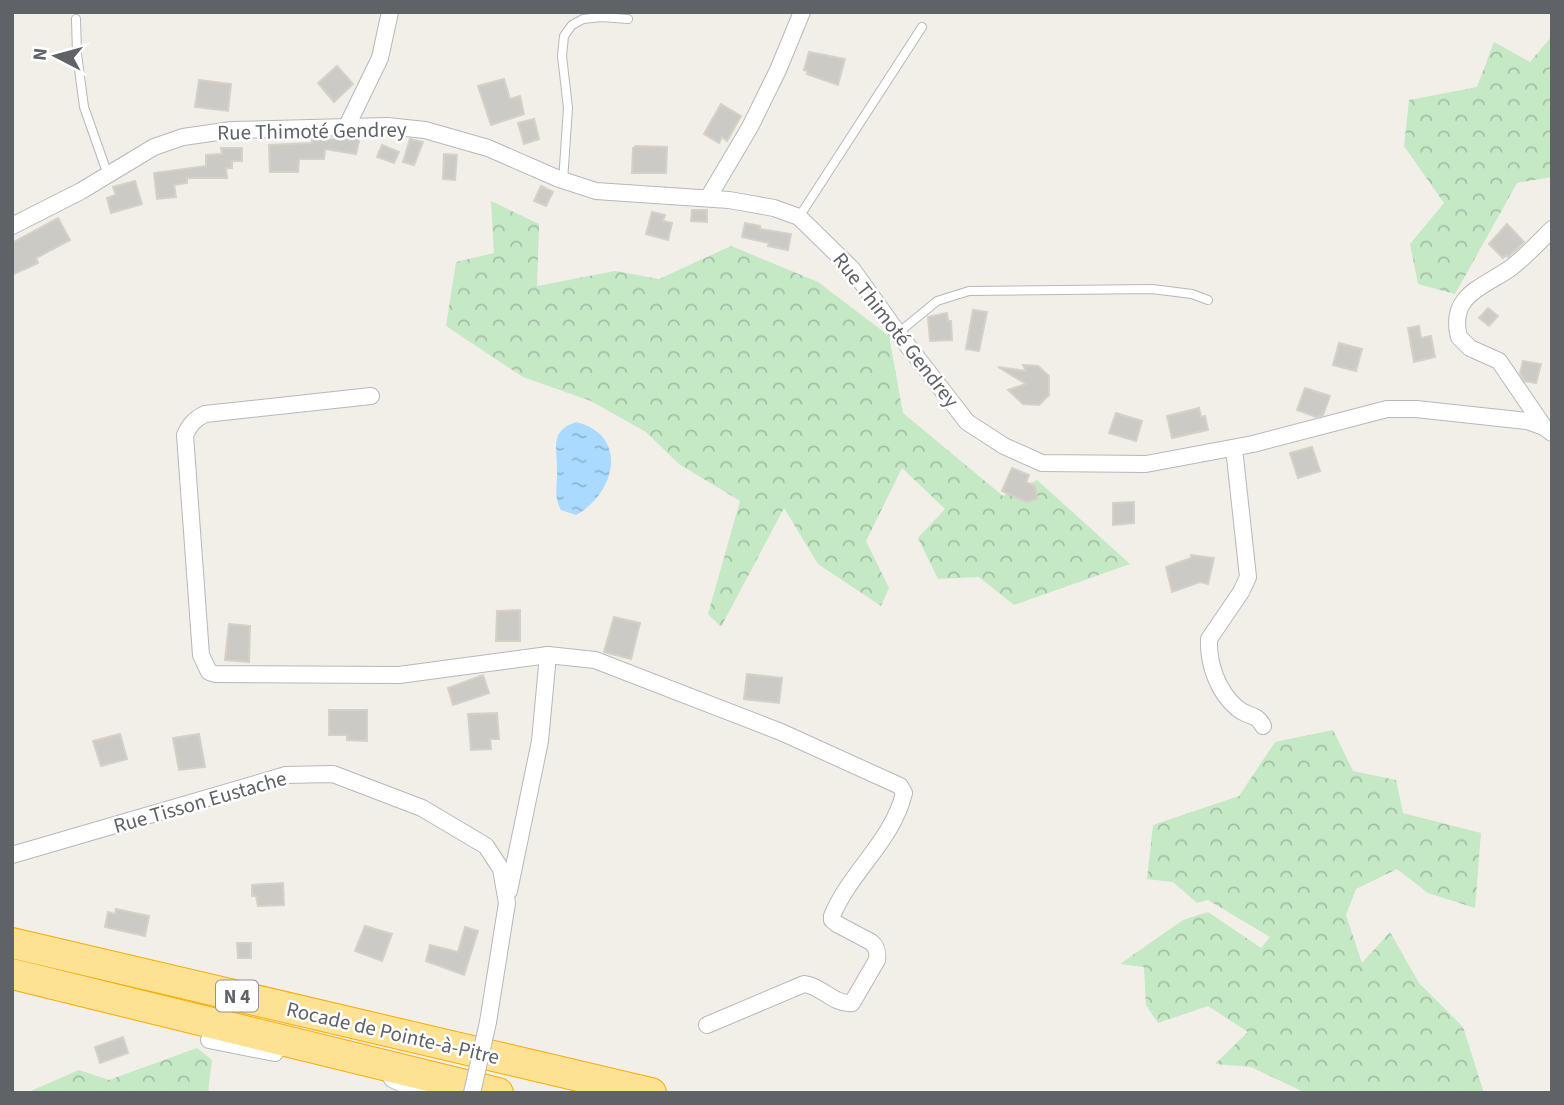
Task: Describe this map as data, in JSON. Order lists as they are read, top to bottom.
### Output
{
  "streets": {
    "highway": ["N 4", "Rocade de Pointe-à-Pitre"],
    "street": ["Rue Thimoté Gendrey", "Rue Tisson Eustache"]
  },
  "north": "left"
}
